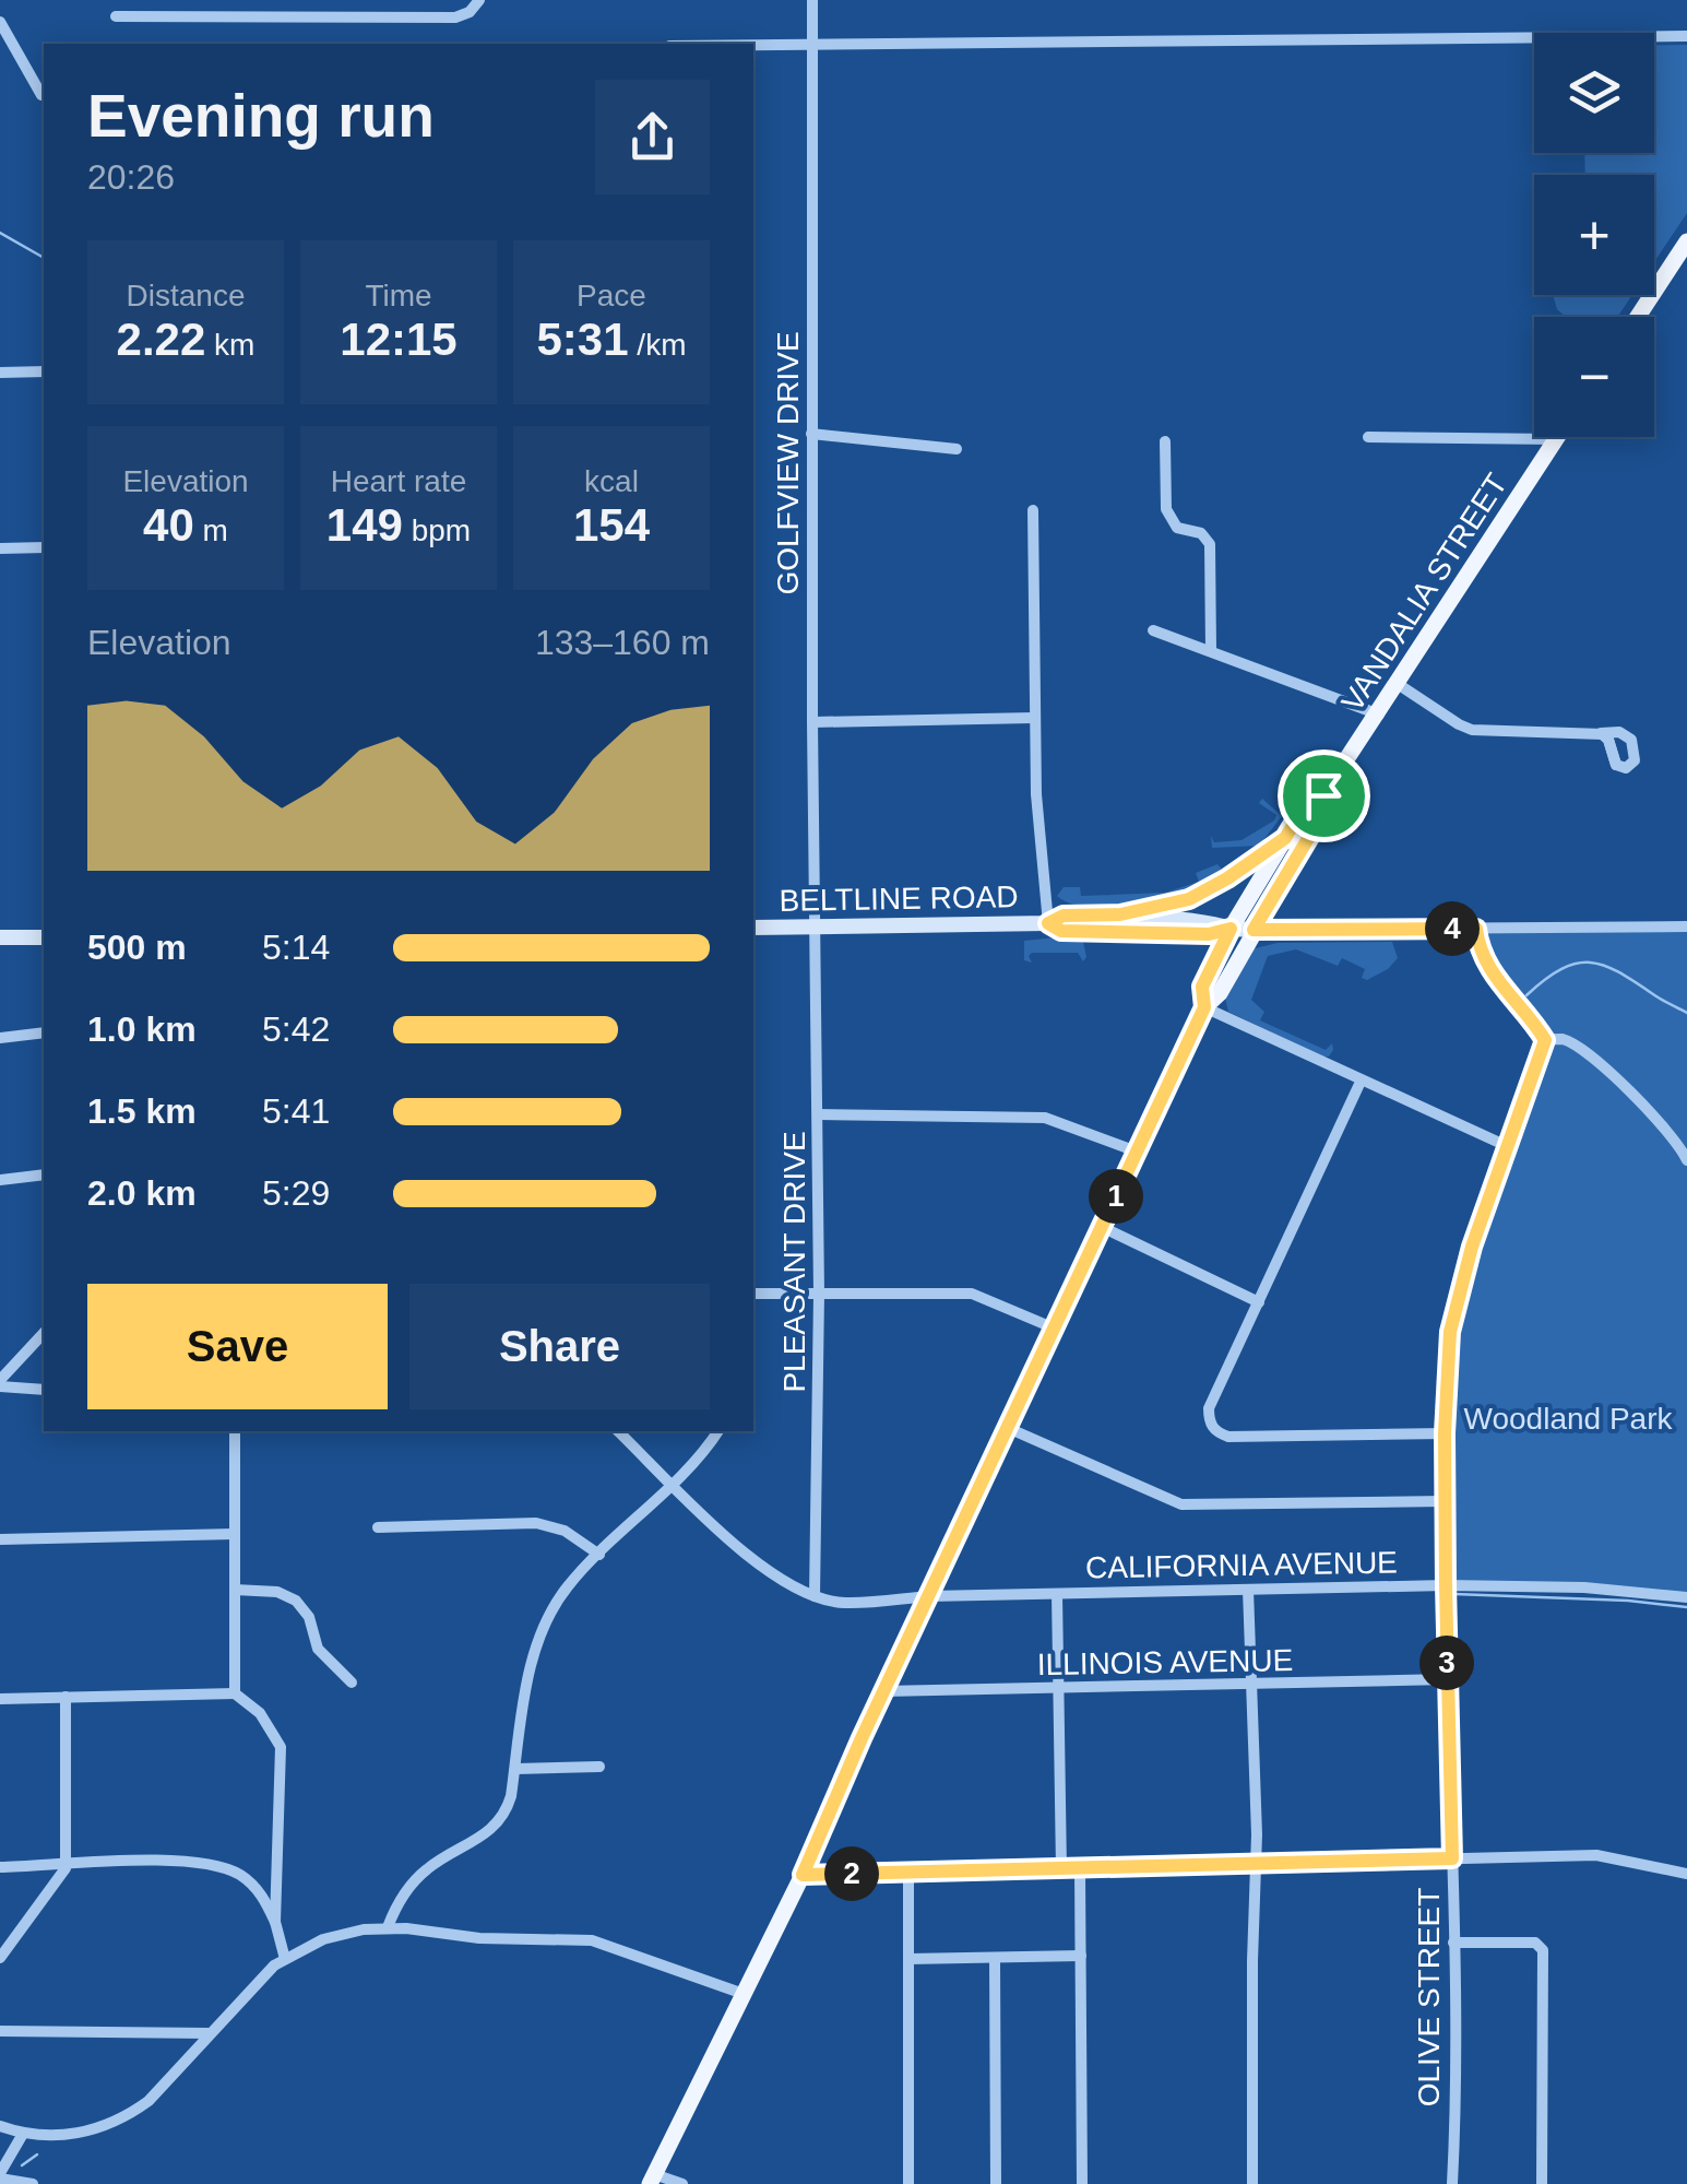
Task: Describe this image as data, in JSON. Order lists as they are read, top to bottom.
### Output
{
  "streets": {
    "main road": ["VANDALIA STREET", "BELTLINE ROAD"],
    "street": [
      "GOLFVIEW DRIVE",
      "PLEASANT DRIVE",
      "CALIFORNIA AVENUE",
      "ILLINOIS AVENUE",
      "OLIVE STREET"
    ]
  },
  "crossings": [
    ["GOLFVIEW DRIVE", "BELTLINE ROAD"],
    ["GOLFVIEW DRIVE", "PLEASANT DRIVE"],
    ["VANDALIA STREET", "BELTLINE ROAD"],
    ["VANDALIA STREET", "CALIFORNIA AVENUE"],
    ["VANDALIA STREET", "ILLINOIS AVENUE"],
    ["BELTLINE ROAD", "PLEASANT DRIVE"],
    ["PLEASANT DRIVE", "CALIFORNIA AVENUE"],
    ["CALIFORNIA AVENUE", "OLIVE STREET"],
    ["ILLINOIS AVENUE", "OLIVE STREET"]
  ],
  "parks": ["Woodland Park"],
  "page": {
    "map_buttons": ["+", "−"],
    "heading": ["Evening run", "20:26"],
    "stats": [
      ["Distance", "2.22 km"],
      ["Time", "12:15"],
      ["Pace", "5:31 /km"],
      ["Elevation", "40 m"],
      ["Heart rate", "149 bpm"],
      ["kcal", "154"]
    ],
    "chart": ["Elevation", "133–160 m"],
    "pins": [
      "4",
      "1",
      "3",
      "2"
    ],
    "list": [
      {
        "name": "500 m",
        "note": "5:14"
      },
      {
        "name": "1.0 km",
        "note": "5:42"
      },
      {
        "name": "1.5 km",
        "note": "5:41"
      },
      {
        "name": "2.0 km",
        "note": "5:29"
      }
    ],
    "buttons": ["Save", "Share"]
  }
}
